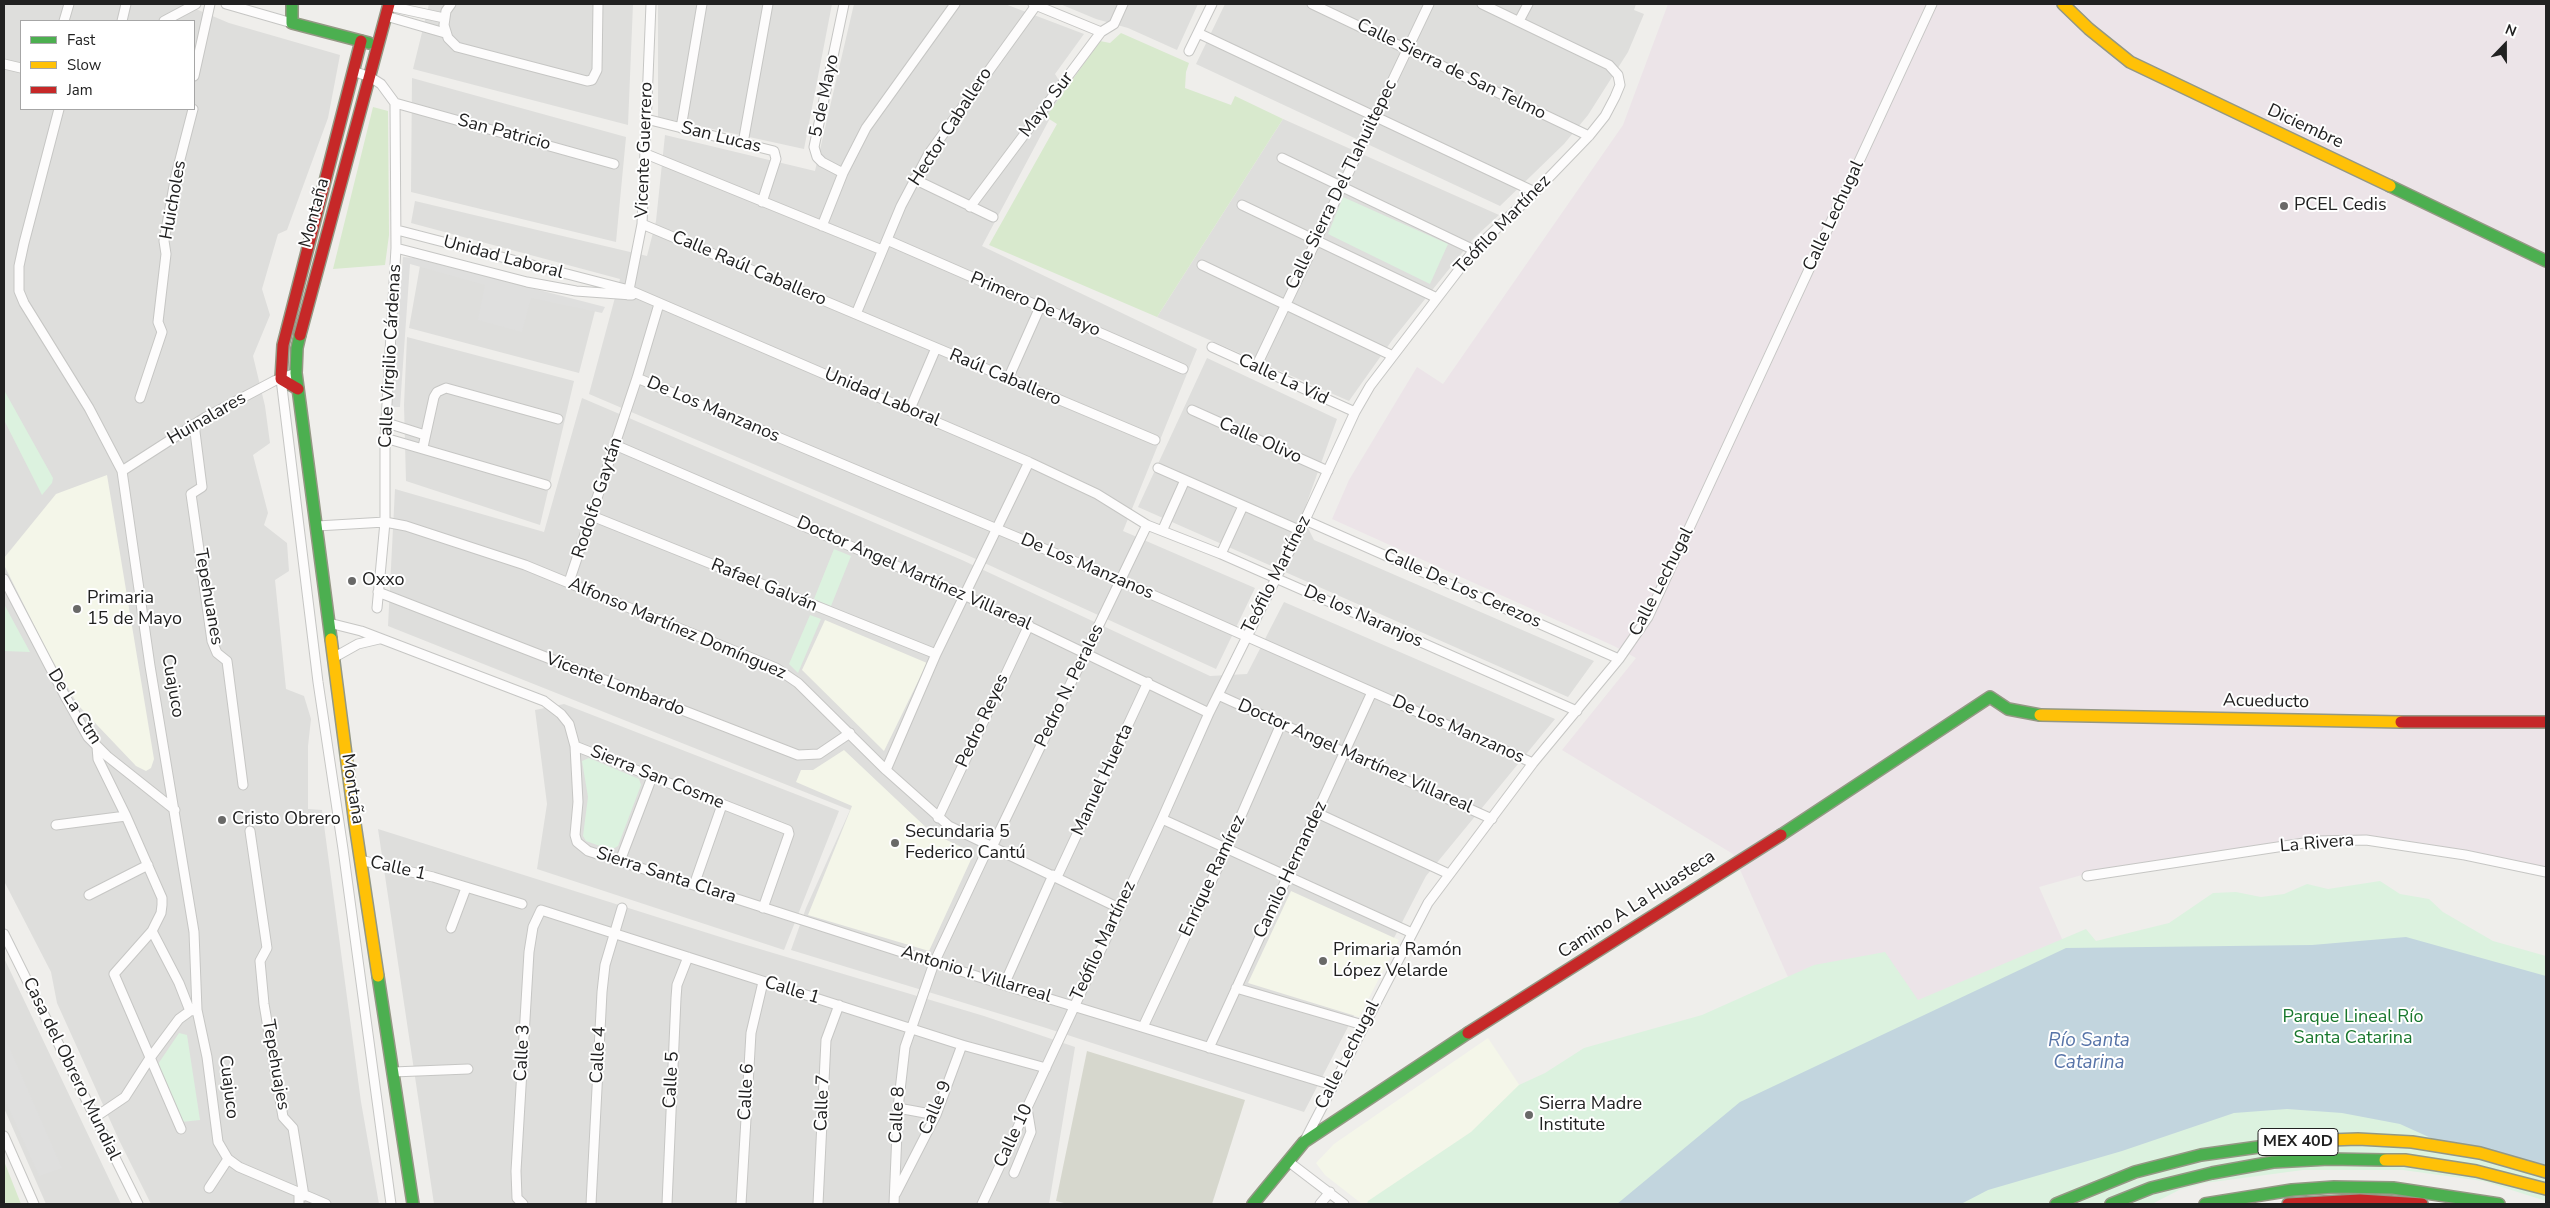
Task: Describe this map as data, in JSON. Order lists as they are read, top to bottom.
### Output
{
  "streets": {
    "main road": [
      "Diciembre",
      "Montaña",
      "Acueducto",
      "Camino A La Huasteca",
      "MEX 40D"
    ],
    "street": [
      "Calle Sierra de San Telmo",
      "5 de Mayo",
      "Mayo Sur",
      "Hector Caballero",
      "San Patricio",
      "San Lucas",
      "Vicente Guerrero",
      "Calle Sierra Del Tlahuiltepec",
      "Huicholes",
      "Calle Lechugal",
      "Teófilo Martínez",
      "Unidad Laboral",
      "Calle Raúl Caballero",
      "Primero De Mayo",
      "Calle Virgilio Cárdenas",
      "Raúl Caballero",
      "Calle La Vid",
      "De Los Manzanos",
      "Huinalares",
      "Calle Olivo",
      "Rodolfo Gaytán",
      "Doctor Angel Martínez Villareal",
      "Rafael Galván",
      "Calle De Los Cerezos",
      "Tepehuanes",
      "De los Naranjos",
      "Alfonso Martínez Domínguez",
      "Vicente Lombardo",
      "Cuajuco",
      "Pedro N. Perales",
      "De La Ctm",
      "Pedro Reyes",
      "Sierra San Cosme",
      "Manuel Huerta",
      "La Rivera",
      "Calle 1",
      "Camilo Hernandez",
      "Sierra Santa Clara",
      "Enrique Ramírez",
      "Antonio I. Villarreal",
      "Calle 3",
      "Calle 4",
      "Tepehuajes",
      "Casa del Obrero Mundial",
      "Calle 5",
      "Calle 6",
      "Calle 7",
      "Calle 9",
      "Calle 8",
      "Calle 10"
    ]
  },
  "crossings": [
    ["Calle Sierra de San Telmo", "Calle Sierra Del Tlahuiltepec"],
    ["Calle Sierra de San Telmo", "Teófilo Martínez"],
    ["Hector Caballero", "Calle Raúl Caballero"],
    ["Hector Caballero", "Primero De Mayo"],
    ["Hector Caballero", "Raúl Caballero"],
    ["San Patricio", "Calle Virgilio Cárdenas"],
    ["San Lucas", "Vicente Guerrero"],
    ["Vicente Guerrero", "Unidad Laboral"],
    ["Vicente Guerrero", "Calle Raúl Caballero"],
    ["Calle Sierra Del Tlahuiltepec", "Calle La Vid"],
    ["Montaña", "Huinalares"],
    ["Montaña", "Alfonso Martínez Domínguez"],
    ["Montaña", "Sierra San Cosme"],
    ["Montaña", "Calle 1"],
    ["Calle Lechugal", "De Los Manzanos"],
    ["Calle Lechugal", "Doctor Angel Martínez Villareal"],
    ["Calle Lechugal", "Calle De Los Cerezos"],
    ["Calle Lechugal", "De los Naranjos"],
    ["Calle Lechugal", "Camino A La Huasteca"],
    ["Calle Lechugal", "Antonio I. Villarreal"],
    ["Teófilo Martínez", "Calle La Vid"],
    ["Teófilo Martínez", "De Los Manzanos"],
    ["Teófilo Martínez", "Calle Olivo"],
    ["Teófilo Martínez", "Doctor Angel Martínez Villareal"],
    ["Teófilo Martínez", "Calle De Los Cerezos"],
    ["Teófilo Martínez", "De los Naranjos"],
    ["Teófilo Martínez", "Alfonso Martínez Domínguez"],
    ["Teófilo Martínez", "Calle 1"],
    ["Teófilo Martínez", "Antonio I. Villarreal"],
    ["Teófilo Martínez", "Calle 10"],
    ["Unidad Laboral", "Calle Virgilio Cárdenas"],
    ["Unidad Laboral", "Rodolfo Gaytán"],
    ["Unidad Laboral", "De los Naranjos"],
    ["Calle Raúl Caballero", "Raúl Caballero"],
    ["Calle Virgilio Cárdenas", "Alfonso Martínez Domínguez"],
    ["Calle Virgilio Cárdenas", "Vicente Lombardo"],
    ["De Los Manzanos", "Rodolfo Gaytán"],
    ["De Los Manzanos", "Pedro N. Perales"],
    ["De Los Manzanos", "Camilo Hernandez"],
    ["Huinalares", "Tepehuanes"],
    ["Huinalares", "Cuajuco"],
    ["Rodolfo Gaytán", "Doctor Angel Martínez Villareal"],
    ["Rodolfo Gaytán", "Rafael Galván"],
    ["Rodolfo Gaytán", "Alfonso Martínez Domínguez"],
    ["Doctor Angel Martínez Villareal", "Pedro N. Perales"],
    ["Doctor Angel Martínez Villareal", "Pedro Reyes"],
    ["Doctor Angel Martínez Villareal", "Manuel Huerta"],
    ["Doctor Angel Martínez Villareal", "Camilo Hernandez"],
    ["Doctor Angel Martínez Villareal", "Enrique Ramírez"],
    ["De los Naranjos", "Pedro N. Perales"],
    ["Alfonso Martínez Domínguez", "Vicente Lombardo"],
    ["Alfonso Martínez Domínguez", "Pedro N. Perales"],
    ["Alfonso Martínez Domínguez", "Pedro Reyes"],
    ["Alfonso Martínez Domínguez", "Manuel Huerta"],
    ["Cuajuco", "De La Ctm"],
    ["Pedro N. Perales", "Calle 1"],
    ["Pedro N. Perales", "Antonio I. Villarreal"],
    ["Pedro N. Perales", "Calle 8"],
    ["Acueducto", "Camino A La Huasteca"],
    ["Sierra San Cosme", "Sierra Santa Clara"],
    ["Manuel Huerta", "Antonio I. Villarreal"],
    ["Calle 1", "Calle 3"],
    ["Calle 1", "Calle 4"],
    ["Calle 1", "Calle 5"],
    ["Calle 1", "Calle 6"],
    ["Calle 1", "Calle 7"],
    ["Calle 1", "Calle 9"],
    ["Calle 1", "Calle 8"],
    ["Calle 1", "Calle 10"],
    ["Camilo Hernandez", "Antonio I. Villarreal"],
    ["Sierra Santa Clara", "Antonio I. Villarreal"],
    ["Enrique Ramírez", "Antonio I. Villarreal"],
    ["Calle 9", "Calle 8"]
  ],
  "water": ["Río Santa Catarina"],
  "parks": ["Parque Lineal Río Santa Catarina"],
  "places": [
    "PCEL Cedis",
    "Oxxo",
    "Primaria 15 de Mayo",
    "Cristo Obrero",
    "Secundaria 5 Federico Cantú",
    "Primaria Ramón López Velarde",
    "Sierra Madre Institute"
  ],
  "legend": ["Fast", "Slow", "Jam"],
  "north": "top"
}
